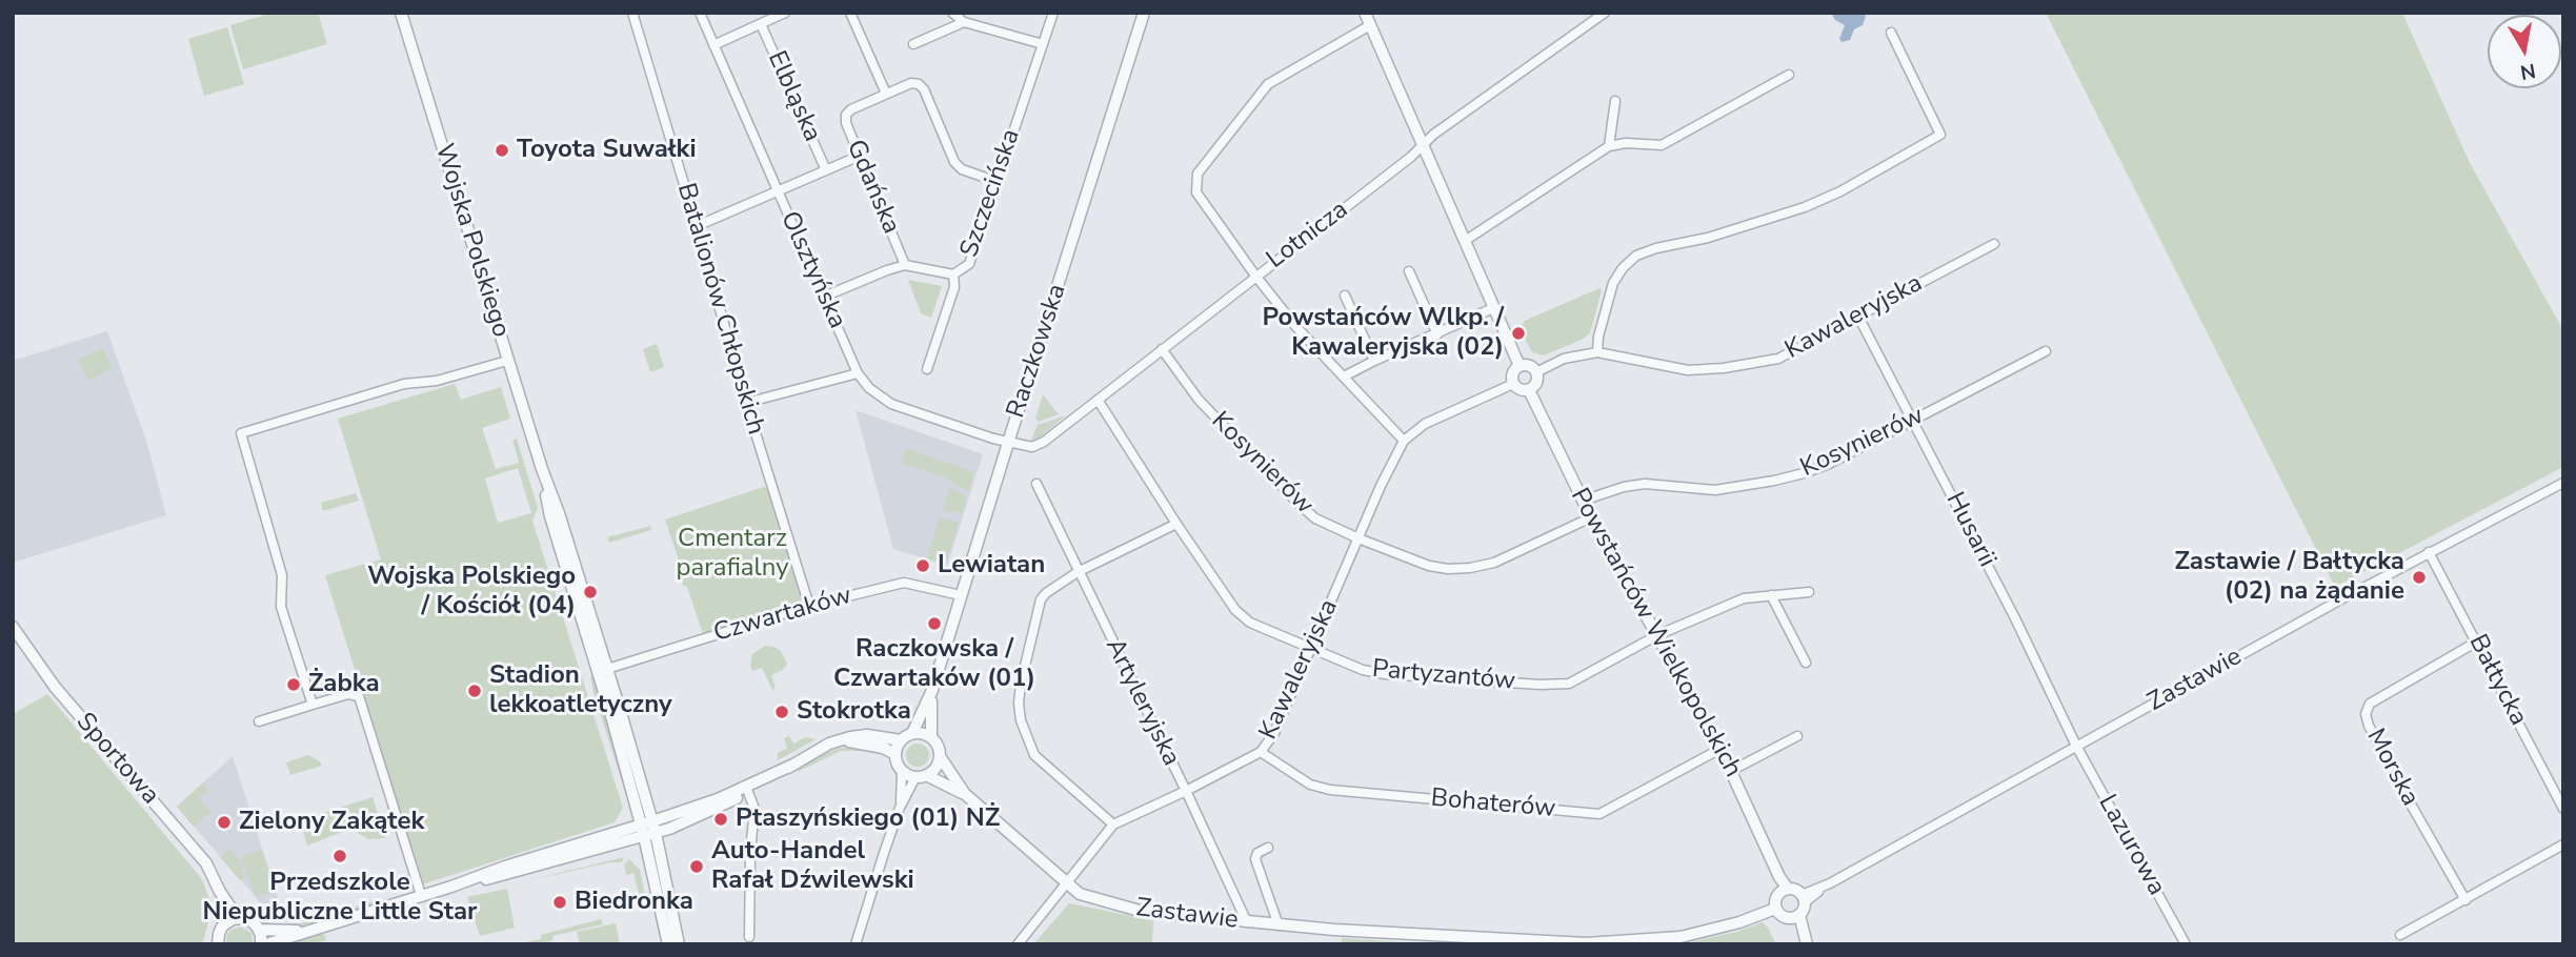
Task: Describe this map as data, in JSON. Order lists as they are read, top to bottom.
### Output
{
  "streets": {
    "street": [
      "Elbląska",
      "Gdańska",
      "Szczecińska",
      "Lotnicza",
      "Wojska Polskiego",
      "Olsztyńska",
      "Batalionów Chłopskich",
      "Kawaleryjska",
      "Raczkowska",
      "Kosynierów",
      "Husarii",
      "Czwartaków",
      "Powstańców Wielkopolskich",
      "Partyzantów",
      "Zastawie",
      "Bałtycka",
      "Artyleryjska",
      "Sportowa",
      "Morska",
      "Bohaterów",
      "Lazurowa"
    ]
  },
  "crossings": [
    ["Lotnicza", "Olsztyńska"],
    ["Lotnicza", "Raczkowska"],
    ["Lotnicza", "Kosynierów"],
    ["Lotnicza", "Partyzantów"],
    ["Wojska Polskiego", "Czwartaków"],
    ["Olsztyńska", "Raczkowska"],
    ["Batalionów Chłopskich", "Czwartaków"],
    ["Kawaleryjska", "Kosynierów"],
    ["Kawaleryjska", "Husarii"],
    ["Kawaleryjska", "Powstańców Wielkopolskich"],
    ["Kawaleryjska", "Partyzantów"],
    ["Kawaleryjska", "Zastawie"],
    ["Kawaleryjska", "Artyleryjska"],
    ["Kawaleryjska", "Bohaterów"],
    ["Raczkowska", "Czwartaków"],
    ["Kosynierów", "Husarii"],
    ["Kosynierów", "Powstańców Wielkopolskich"],
    ["Husarii", "Zastawie"],
    ["Husarii", "Lazurowa"],
    ["Powstańców Wielkopolskich", "Partyzantów"],
    ["Powstańców Wielkopolskich", "Zastawie"],
    ["Powstańców Wielkopolskich", "Bohaterów"],
    ["Zastawie", "Bałtycka"],
    ["Zastawie", "Artyleryjska"],
    ["Zastawie", "Lazurowa"],
    ["Bałtycka", "Morska"]
  ],
  "parks": ["Cmentarz parafialny"],
  "places": [
    "Toyota Suwałki",
    "Powstańców Wlkp. / Kawaleryjska (02)",
    "Lewiatan",
    "Zastawie / Bałtycka (02) na żądanie",
    "Wojska Polskiego / Kościół (04)",
    "Raczkowska / Czwartaków (01)",
    "Żabka",
    "Stadion lekkoatletyczny",
    "Stokrotka",
    "Ptaszyńskiego (01) NŻ",
    "Zielony Zakątek",
    "Przedszkole Niepubliczne Little Star",
    "Auto-Handel Rafał Dźwilewski",
    "Biedronka"
  ],
  "north": "bottom"
}
